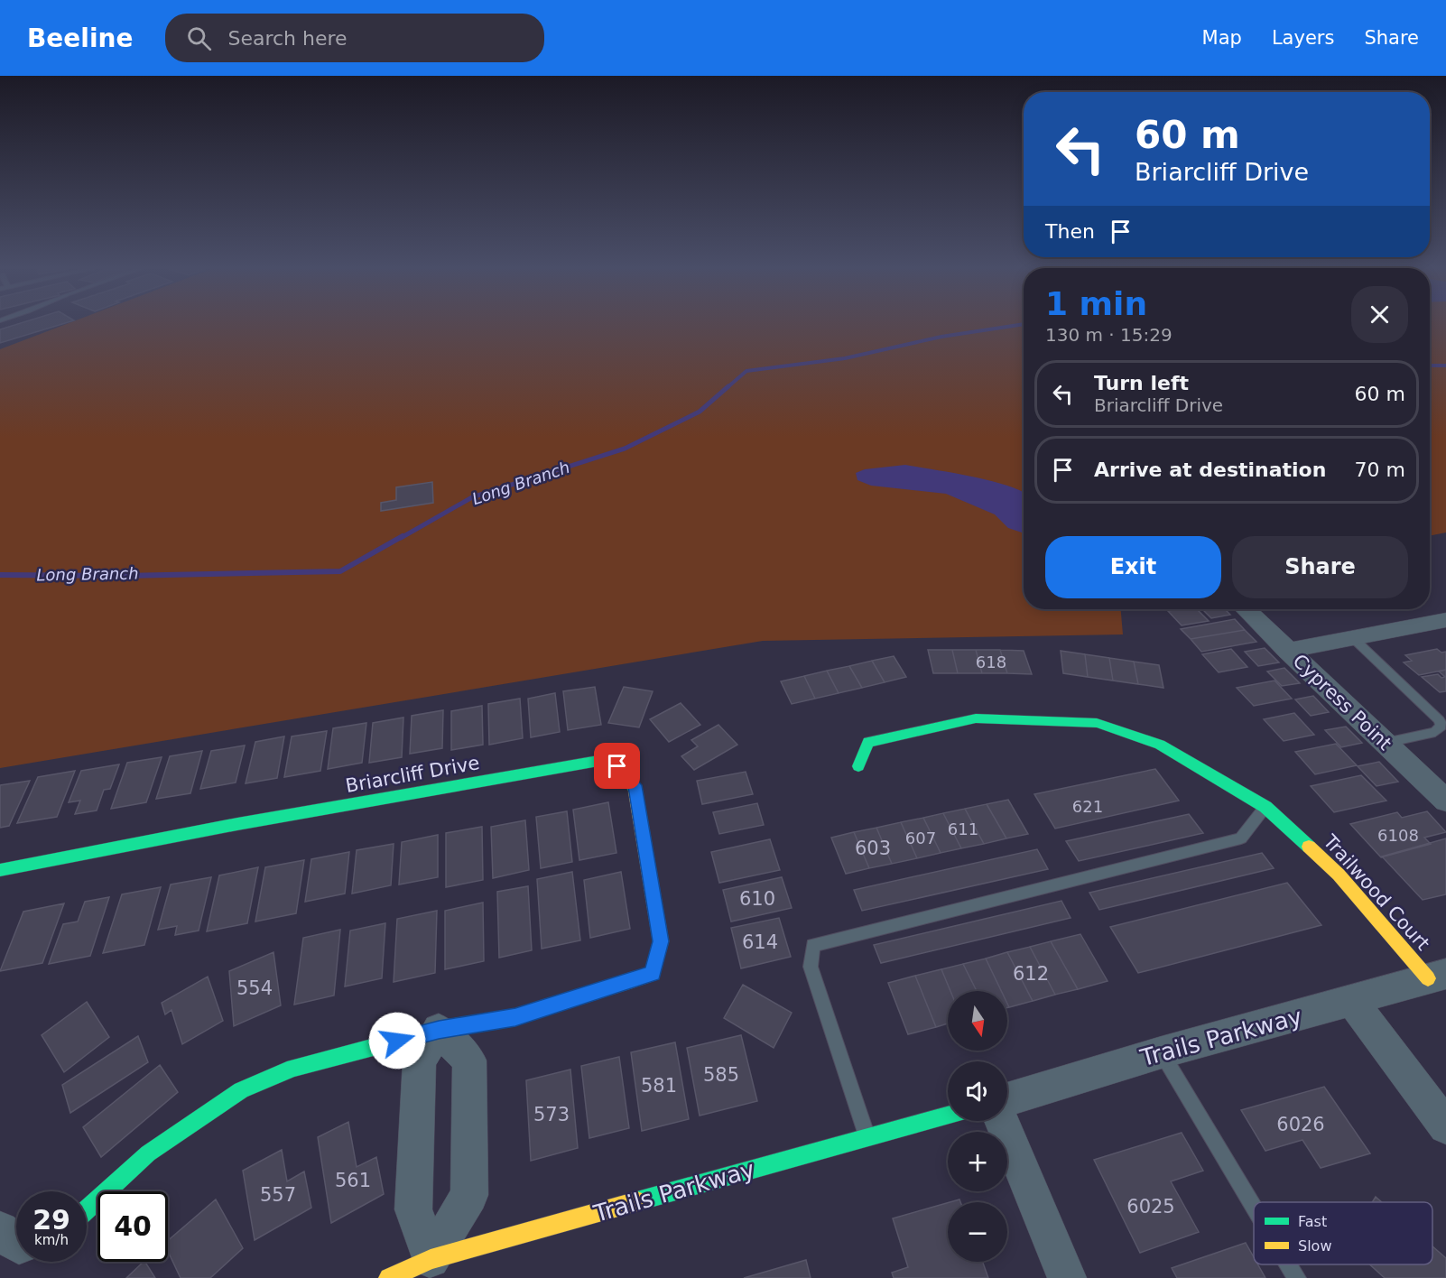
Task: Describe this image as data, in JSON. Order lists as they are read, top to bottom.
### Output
{
  "streets": {
    "street": [
      "Cypress Point",
      "Briarcliff Drive",
      "Trailwood Court",
      "Trails Parkway"
    ]
  },
  "crossings": [
    ["Trailwood Court", "Trails Parkway"]
  ],
  "water": ["Long Branch"],
  "house_numbers": [
    "618",
    "621",
    "611",
    "6108",
    "607",
    "603",
    "610",
    "614",
    "612",
    "554",
    "585",
    "581",
    "573",
    "6026",
    "561",
    "557",
    "6025"
  ],
  "legend": ["Fast", "Slow"],
  "north": "bottom",
  "page": {
    "header": "Beeline",
    "search": "Search here",
    "nav": ["Map", "Layers", "Share"],
    "turn": ["60 m", "Briarcliff Drive"],
    "then": "Then",
    "heading": ["1 min", "130 m · 15:29"],
    "list": [
      {
        "name": "Turn left",
        "note": "Briarcliff Drive",
        "value": "60 m"
      },
      {
        "name": "Arrive at destination",
        "value": "70 m"
      }
    ],
    "buttons": ["Exit", "Share"],
    "map_buttons": ["+", "−"],
    "speed": "29 km/h",
    "limit": "40"
  }
}
